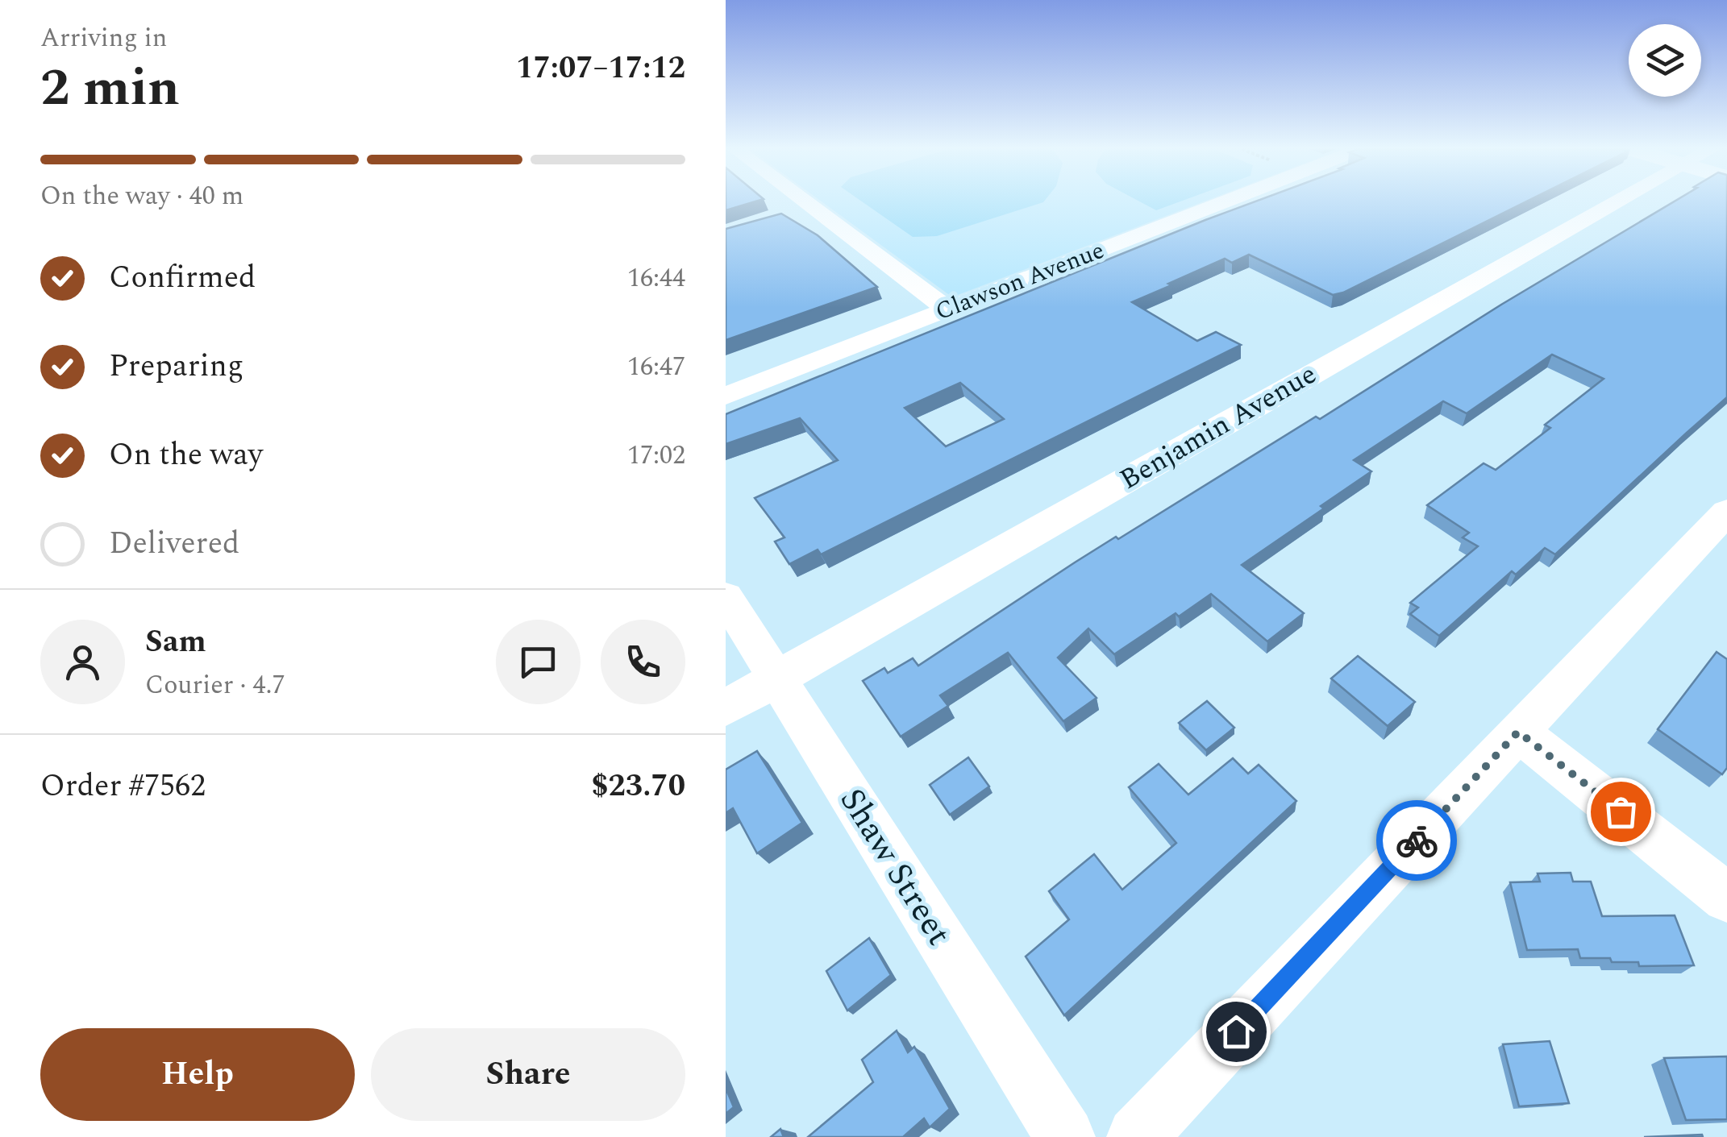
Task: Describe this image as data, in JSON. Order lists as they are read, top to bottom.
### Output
{
  "streets": {
    "street": ["Clawson Avenue", "Benjamin Avenue", "Shaw Street"]
  },
  "crossings": [
    ["Benjamin Avenue", "Shaw Street"]
  ],
  "page": {
    "heading": ["2 min", "Arriving in", "17:07–17:12"],
    "panel": [
      "Sam",
      "Courier · 4.7",
      "Order #7562",
      "$23.70"
    ],
    "bar": "On the way · 40 m",
    "list": [
      ["Confirmed", "16:44"],
      ["Preparing", "16:47"],
      ["On the way", "17:02"],
      "Delivered"
    ],
    "buttons": ["Help", "Share"]
  }
}
